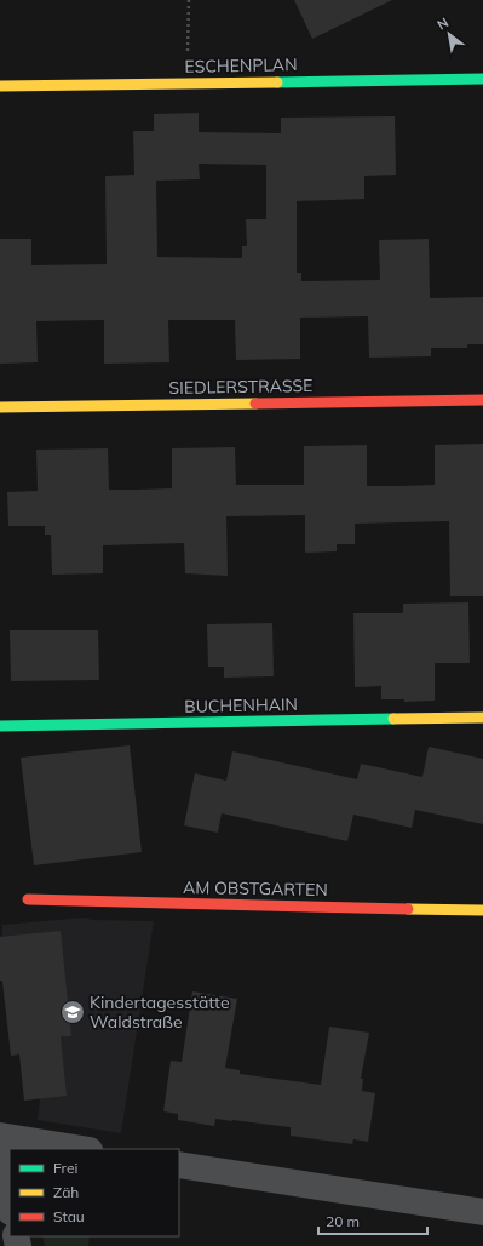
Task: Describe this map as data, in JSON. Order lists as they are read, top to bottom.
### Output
{
  "streets": {
    "street": [
      "ESCHENPLAN",
      "SIEDLERSTRASSE",
      "BUCHENHAIN",
      "AM OBSTGARTEN"
    ]
  },
  "places": {
    "school or university": ["Kindertagesstätte Waldstraße"]
  },
  "legend": ["Frei", "Zäh", "Stau"],
  "scale_bar": "20 m",
  "north": "top left"
}
